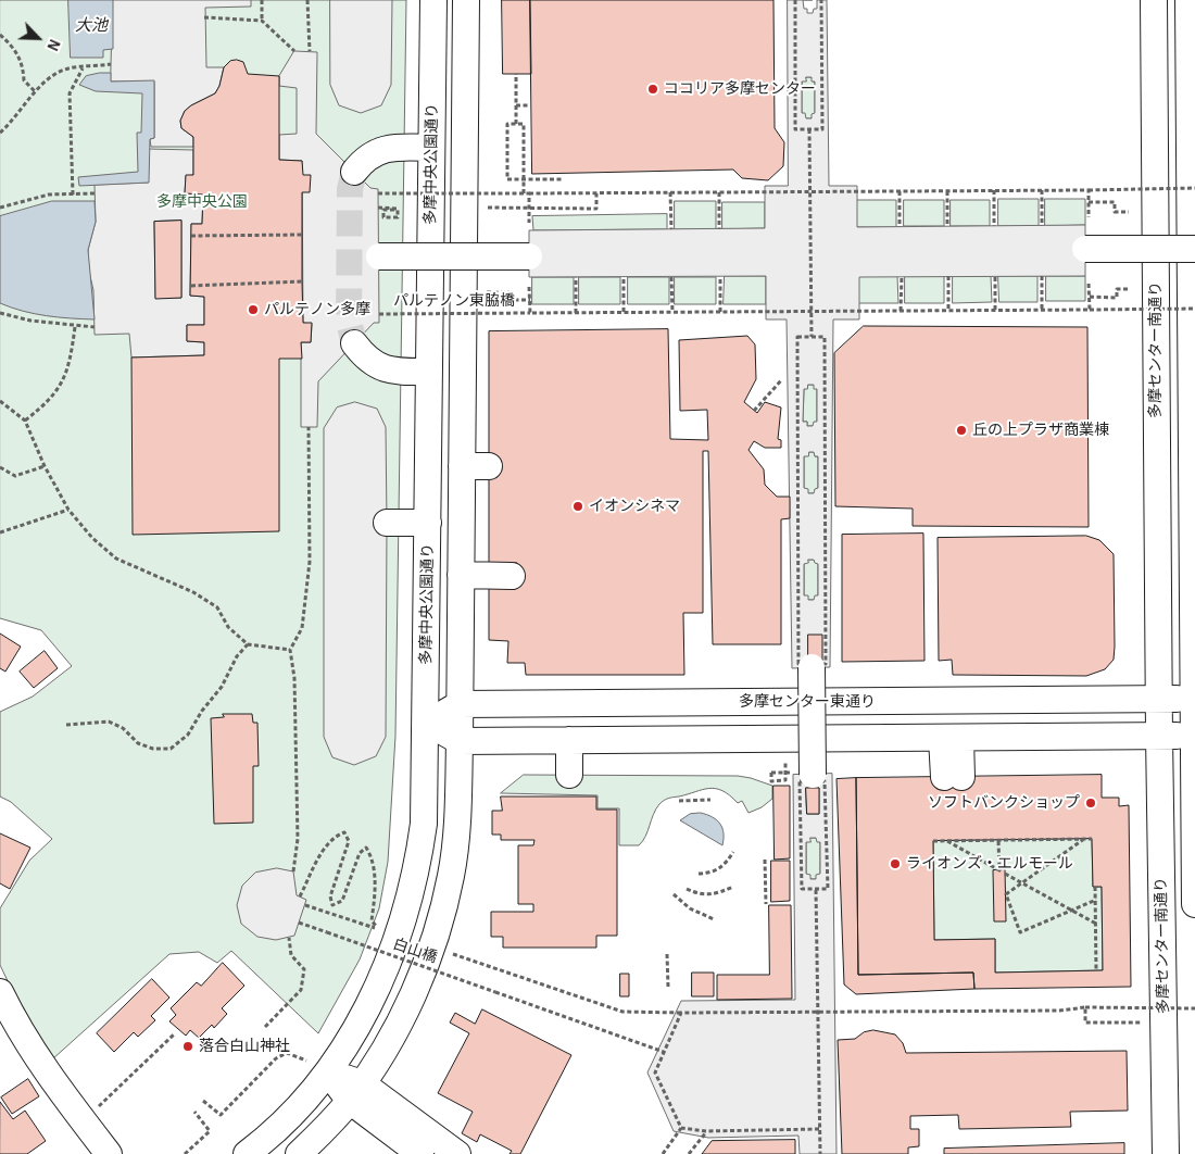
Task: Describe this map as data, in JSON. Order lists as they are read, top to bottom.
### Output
{
  "streets": {
    "street": ["多摩中央公園通り", "多摩センター南通り", "多摩センター東通り"],
    "path": ["パルテノン東脇橋", "白山橋"]
  },
  "crossings": [
    ["多摩中央公園通り", "多摩センター東通り"],
    ["多摩センター南通り", "多摩センター東通り"]
  ],
  "water": ["大池"],
  "parks": ["多摩中央公園"],
  "places": [
    "ココリア多摩センター",
    "パルテノン多摩",
    "丘の上プラザ商業棟",
    "イオンシネマ",
    "ソフトバンクショップ",
    "ライオンズ・エルモール",
    "落合白山神社"
  ],
  "north": "bottom right"
}
